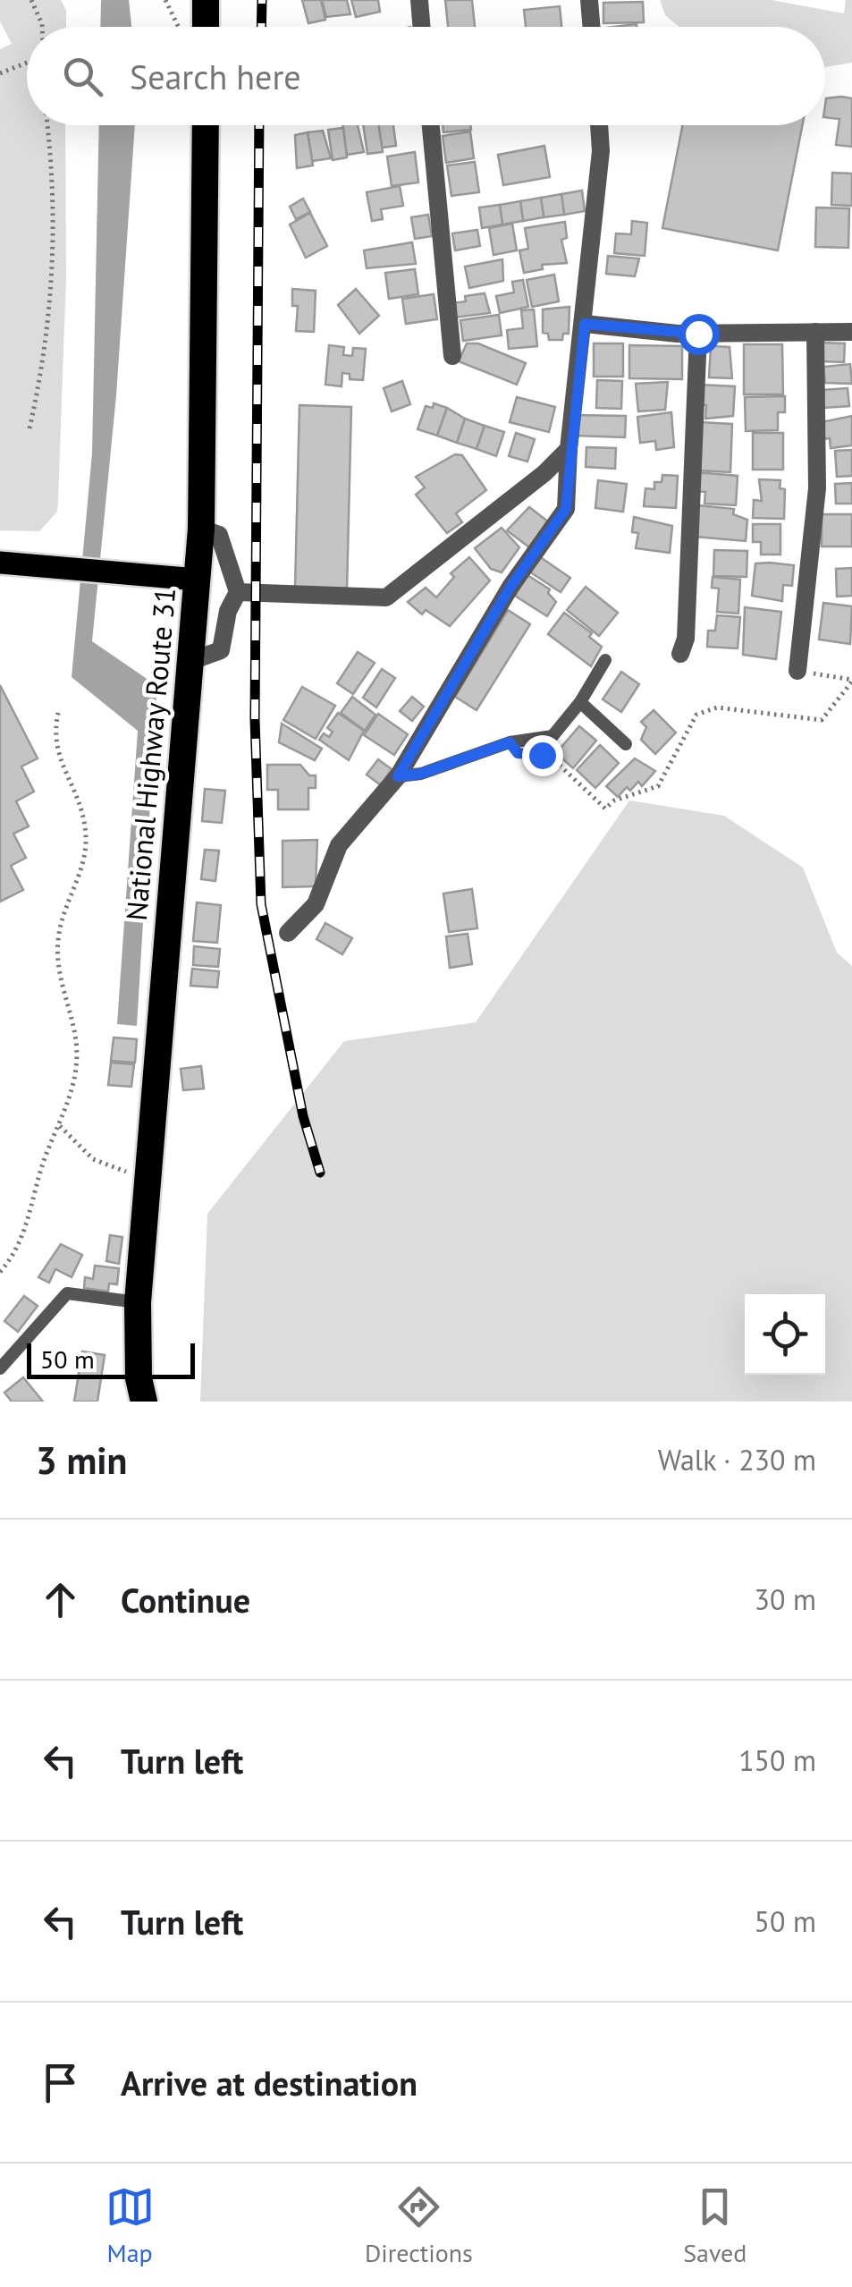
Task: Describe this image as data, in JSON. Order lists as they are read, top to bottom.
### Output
{
  "streets": {
    "highway": ["National Highway Route 31"]
  },
  "scale_bar": "50 m",
  "page": {
    "search": "Search here",
    "scale": "50 m",
    "heading": ["3 min", "Walk · 230 m"],
    "list": [
      ["Continue", "30 m"],
      ["Turn left", "150 m"],
      ["Turn left", "50 m"],
      "Arrive at destination"
    ],
    "nav": ["Map", "Directions", "Saved"]
  }
}
